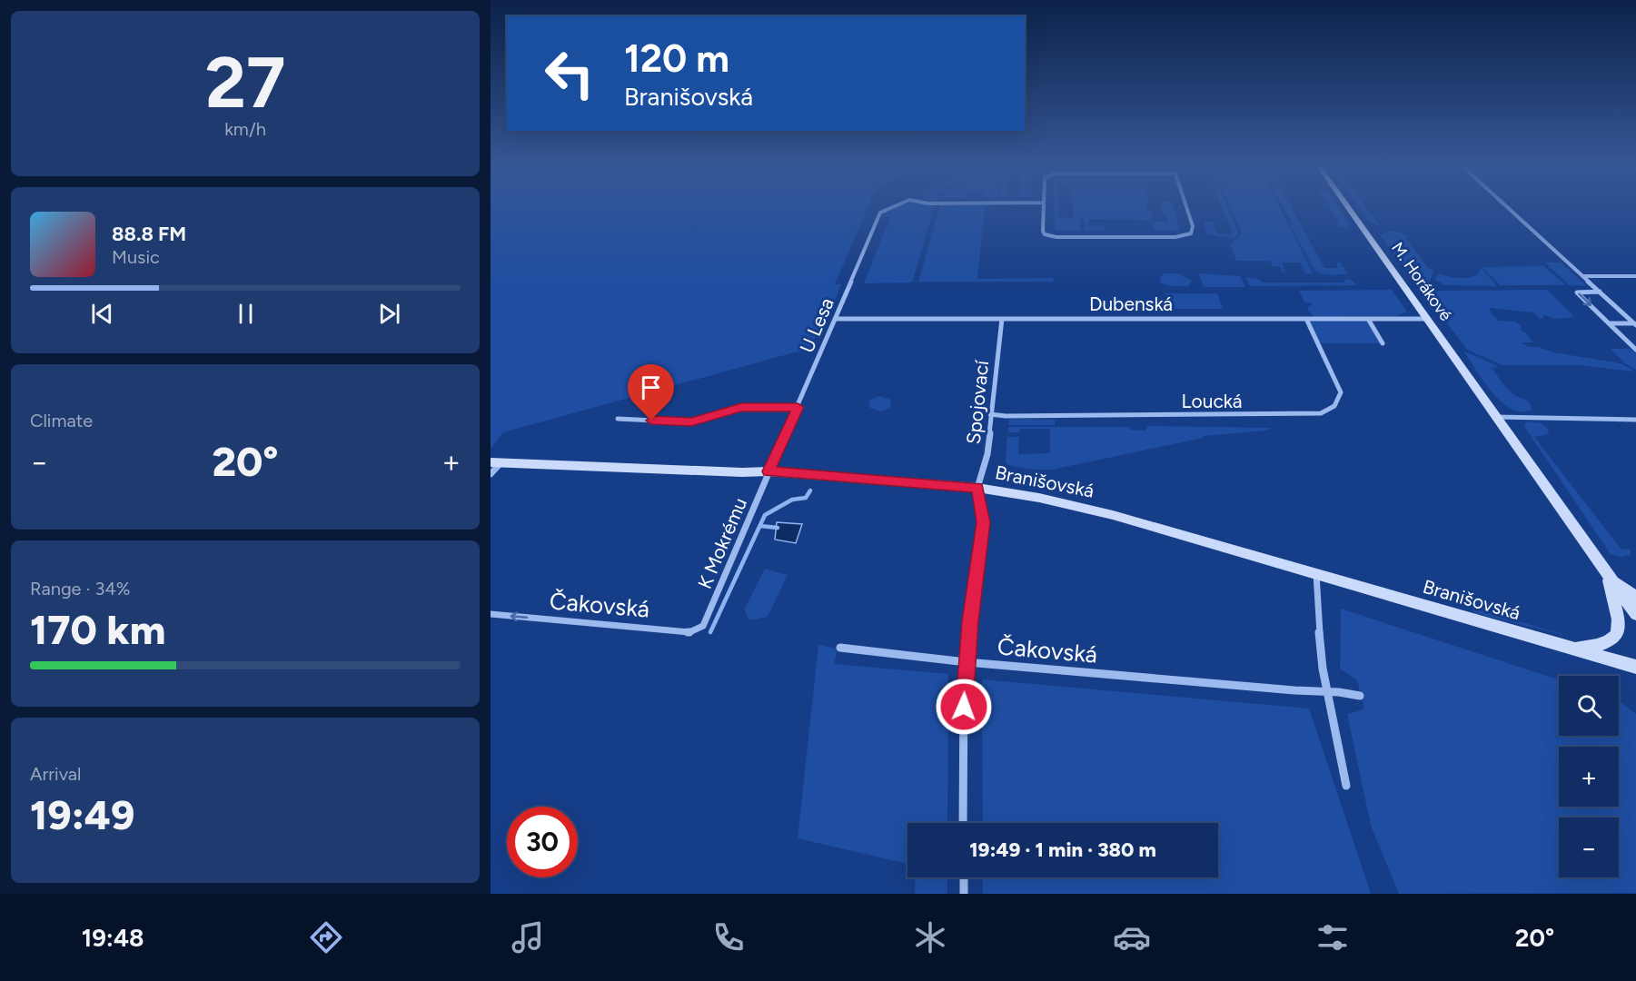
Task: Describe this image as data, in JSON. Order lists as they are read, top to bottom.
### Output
{
  "streets": {
    "street": [
      "M. Horákové",
      "Dubenská",
      "U Lesa",
      "Loucká",
      "Spojovací",
      "Branišovská",
      "K Mokrému",
      "Čakovská"
    ]
  },
  "crossings": [
    ["M. Horákové", "Dubenská"],
    ["M. Horákové", "Branišovská"],
    ["Dubenská", "U Lesa"],
    ["Dubenská", "Loucká"],
    ["Dubenská", "Spojovací"],
    ["U Lesa", "Branišovská"],
    ["U Lesa", "K Mokrému"],
    ["Loucká", "Spojovací"],
    ["Spojovací", "Branišovská"],
    ["Branišovská", "K Mokrému"],
    ["K Mokrému", "Čakovská"]
  ],
  "page": {
    "tile": [
      ["27", "km/h"],
      "Climate",
      ["Range · 34%", "170 km"],
      ["Arrival", "19:49"]
    ],
    "turn": ["120 m", "Branišovská"],
    "song": ["88.8 FM", "Music"],
    "heat": ["−", "20°", "+"],
    "map_buttons": ["+", "−"],
    "limit": "30",
    "trip": "19:49 · 1 min · 380 m",
    "tabs": ["19:48", "20°"]
  }
}
